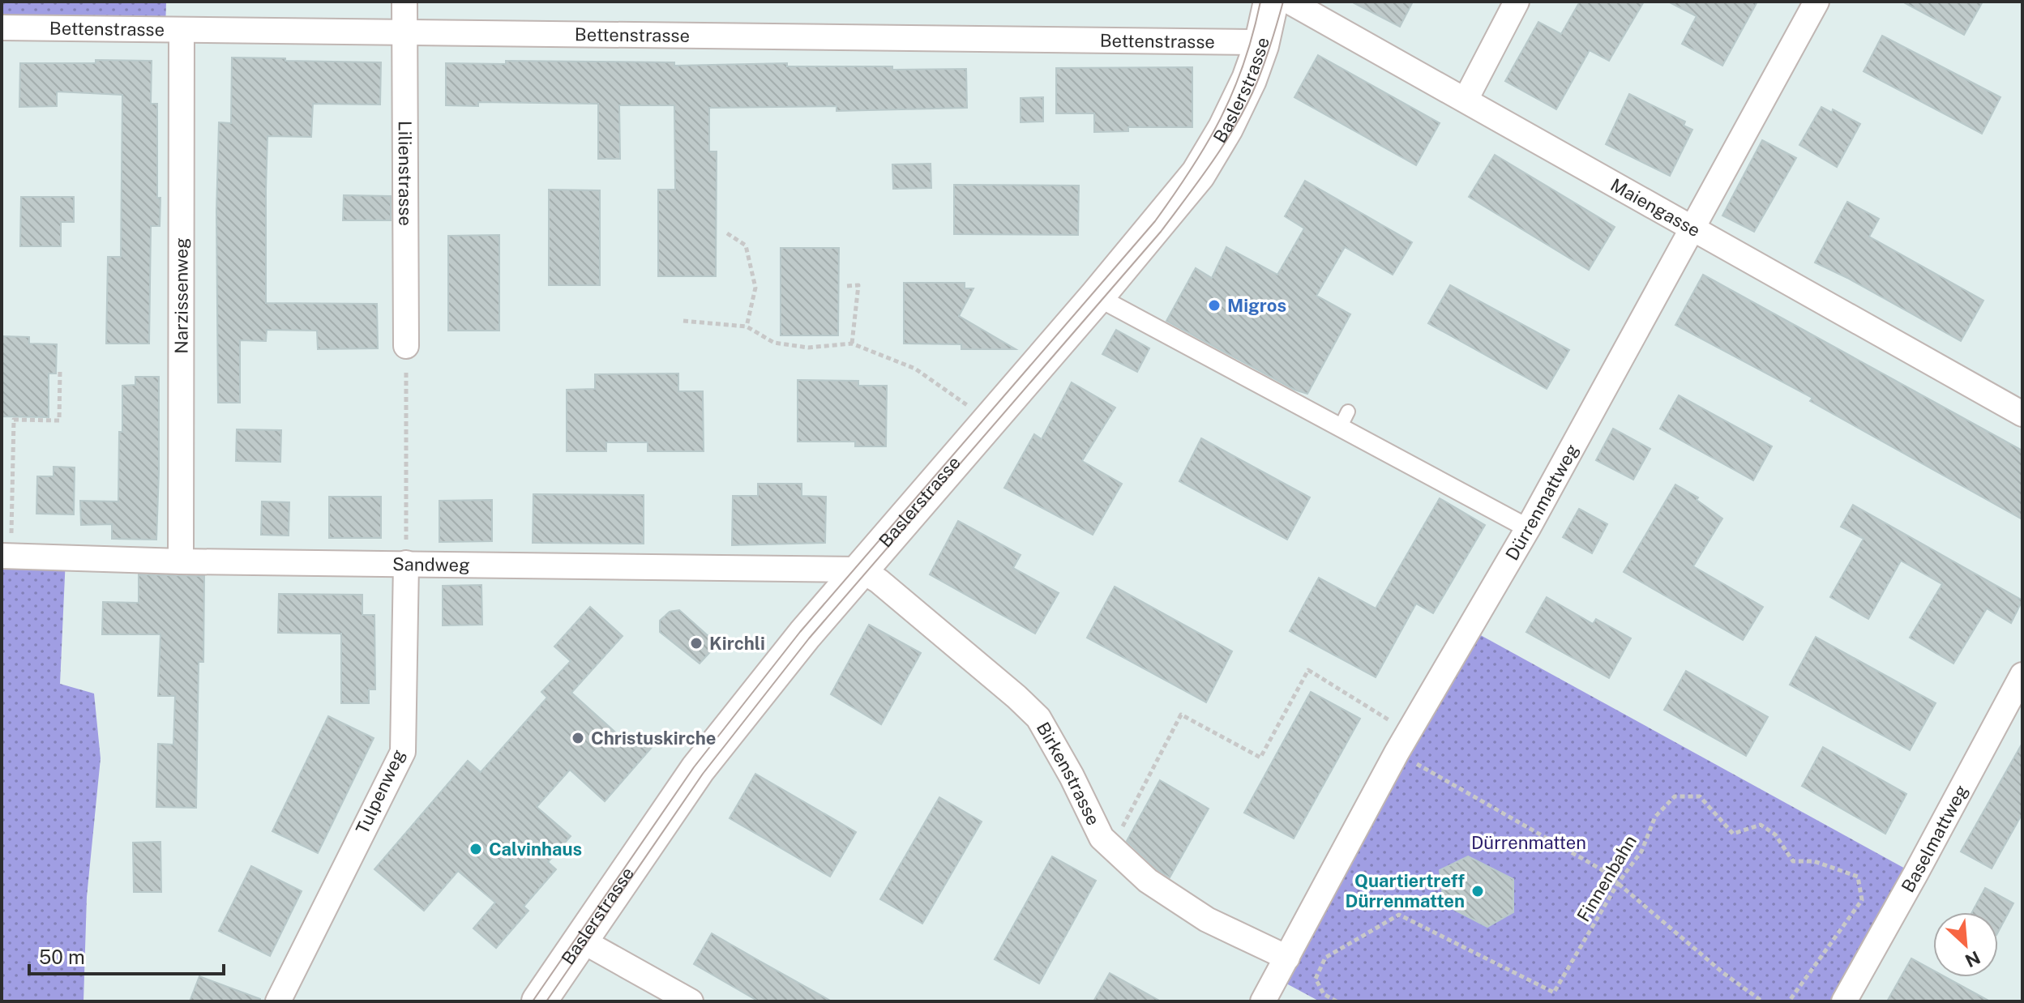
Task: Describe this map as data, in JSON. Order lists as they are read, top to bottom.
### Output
{
  "streets": {
    "main road": ["Baslerstrasse"],
    "street": [
      "Bettenstrasse",
      "Lilienstrasse",
      "Maiengasse",
      "Narzissenweg",
      "Dürrenmattweg",
      "Sandweg",
      "Birkenstrasse",
      "Tulpenweg",
      "Baselmattweg"
    ],
    "path": ["Finnenbahn"]
  },
  "crossings": [
    ["Bettenstrasse", "Baslerstrasse"],
    ["Bettenstrasse", "Lilienstrasse"],
    ["Bettenstrasse", "Narzissenweg"],
    ["Baslerstrasse", "Sandweg"],
    ["Baslerstrasse", "Birkenstrasse"],
    ["Maiengasse", "Dürrenmattweg"],
    ["Narzissenweg", "Sandweg"],
    ["Dürrenmattweg", "Birkenstrasse"],
    ["Sandweg", "Birkenstrasse"],
    ["Sandweg", "Tulpenweg"]
  ],
  "parks": ["Dürrenmatten"],
  "places": [
    "Migros",
    "Kirchli",
    "Christuskirche",
    "Calvinhaus",
    "Quartiertreff Dürrenmatten"
  ],
  "scale_bar": "50 m",
  "north": "bottom right"
}
